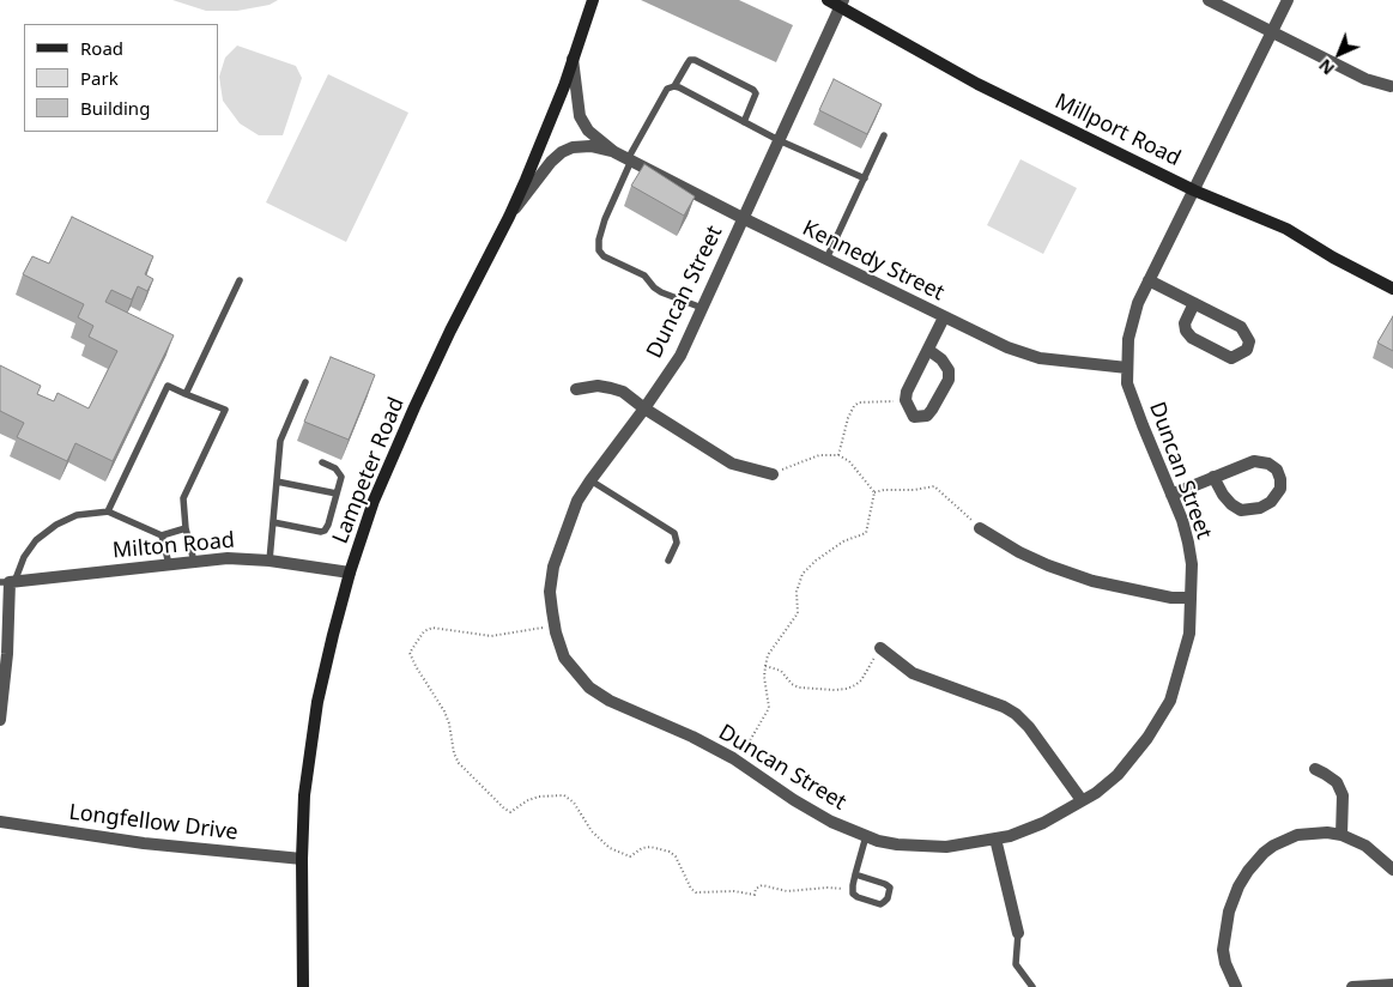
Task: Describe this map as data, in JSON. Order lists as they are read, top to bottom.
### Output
{
  "streets": {
    "main road": ["Millport Road", "Lampeter Road"],
    "street": [
      "Kennedy Street",
      "Duncan Street",
      "Milton Road",
      "Longfellow Drive"
    ]
  },
  "crossings": [
    ["Millport Road", "Duncan Street"],
    ["Kennedy Street", "Duncan Street"],
    ["Kennedy Street", "Lampeter Road"],
    ["Lampeter Road", "Milton Road"],
    ["Lampeter Road", "Longfellow Drive"]
  ],
  "legend": ["Road", "Park", "Building"],
  "north": "bottom left"
}
